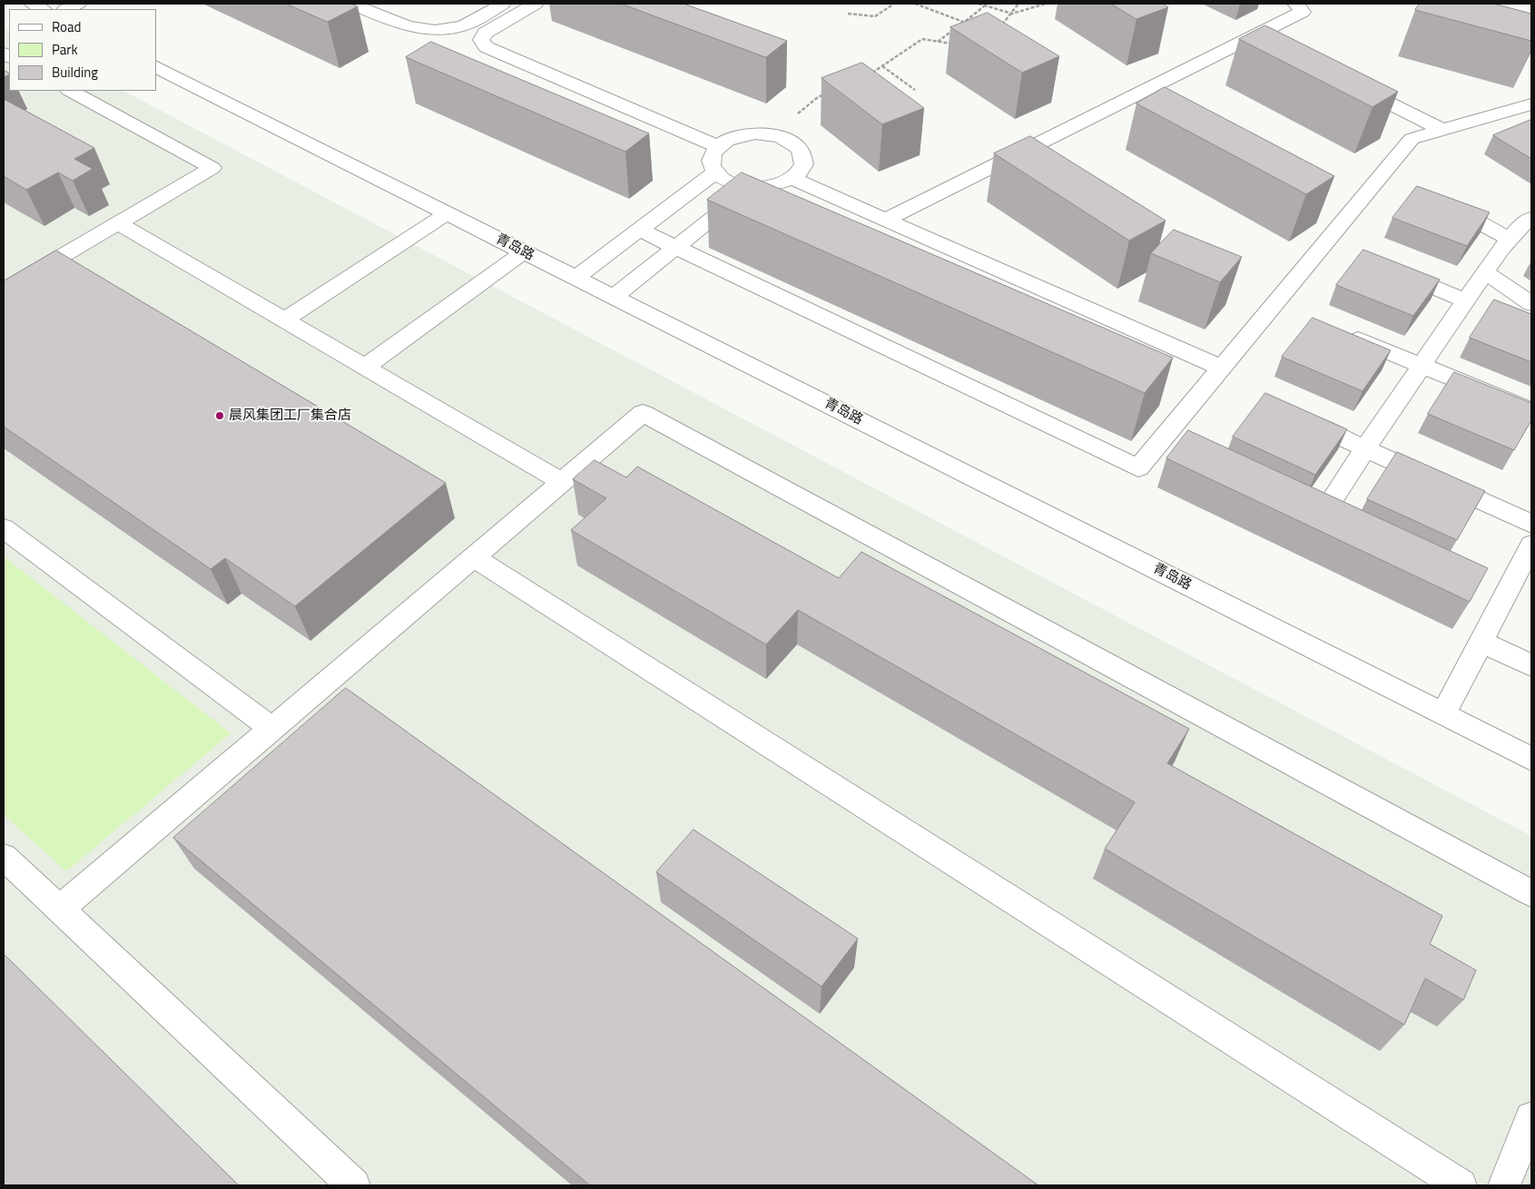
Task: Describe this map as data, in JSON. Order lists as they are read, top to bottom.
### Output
{
  "streets": {
    "street": ["青岛路"]
  },
  "places": ["晨风集团工厂集合店"],
  "legend": ["Road", "Park", "Building"]
}
